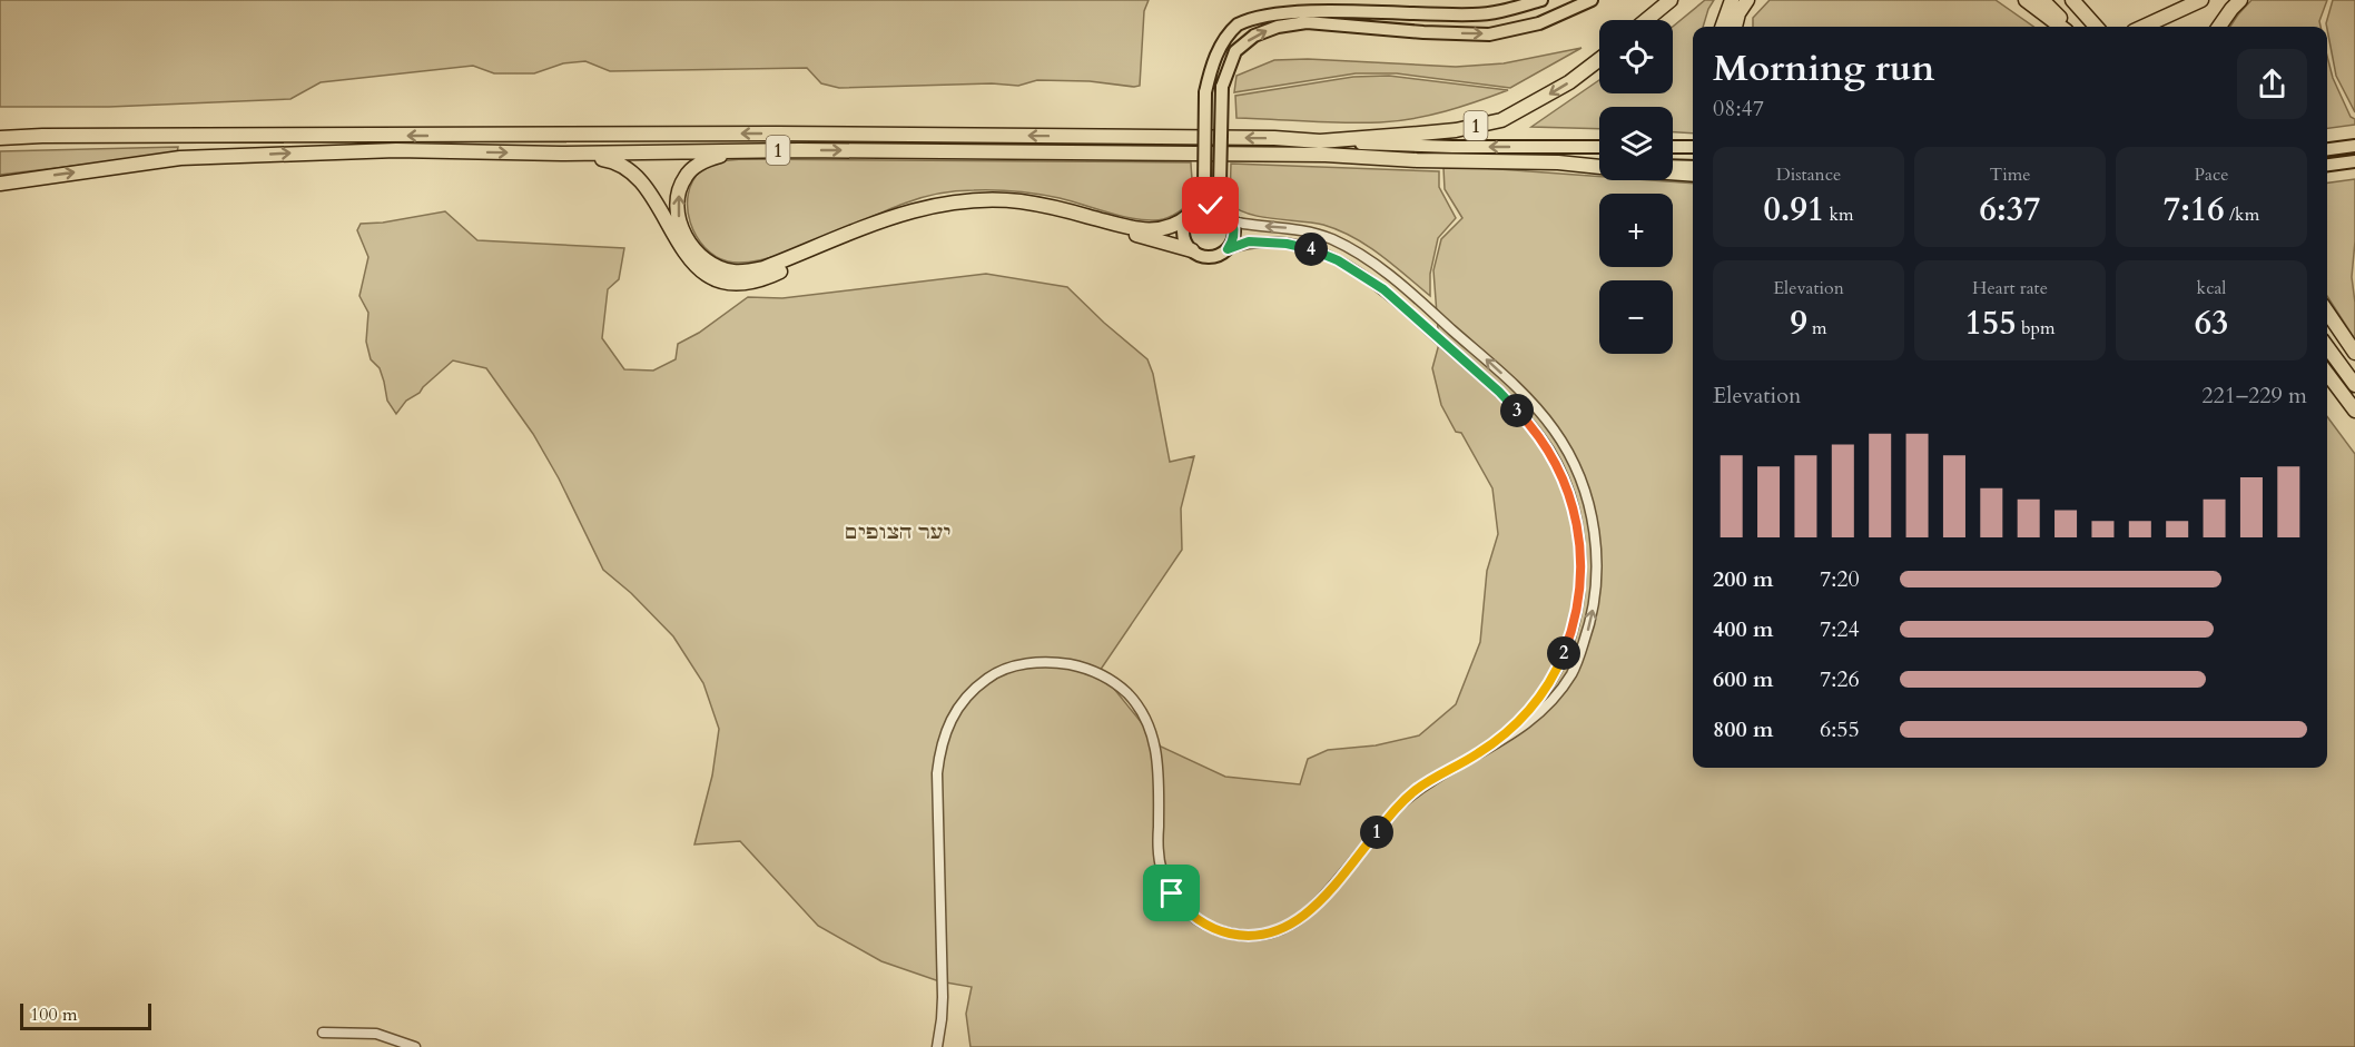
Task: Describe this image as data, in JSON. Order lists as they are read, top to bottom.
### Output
{
  "streets": {
    "highway": ["1"]
  },
  "parks": ["יער הצופים"],
  "scale_bar": "100 m",
  "page": {
    "map_buttons": ["+", "−"],
    "heading": ["Morning run", "08:47"],
    "stats": [
      ["Distance", "0.91 km"],
      ["Time", "6:37"],
      ["Pace", "7:16 /km"],
      ["Elevation", "9 m"],
      ["Heart rate", "155 bpm"],
      ["kcal", "63"]
    ],
    "pins": [
      "4",
      "3",
      "2",
      "1"
    ],
    "chart": ["Elevation", "221–229 m"],
    "list": [
      {
        "name": "200 m",
        "note": "7:20"
      },
      {
        "name": "400 m",
        "note": "7:24"
      },
      {
        "name": "600 m",
        "note": "7:26"
      },
      {
        "name": "800 m",
        "note": "6:55"
      }
    ],
    "scale": "100 m"
  }
}
